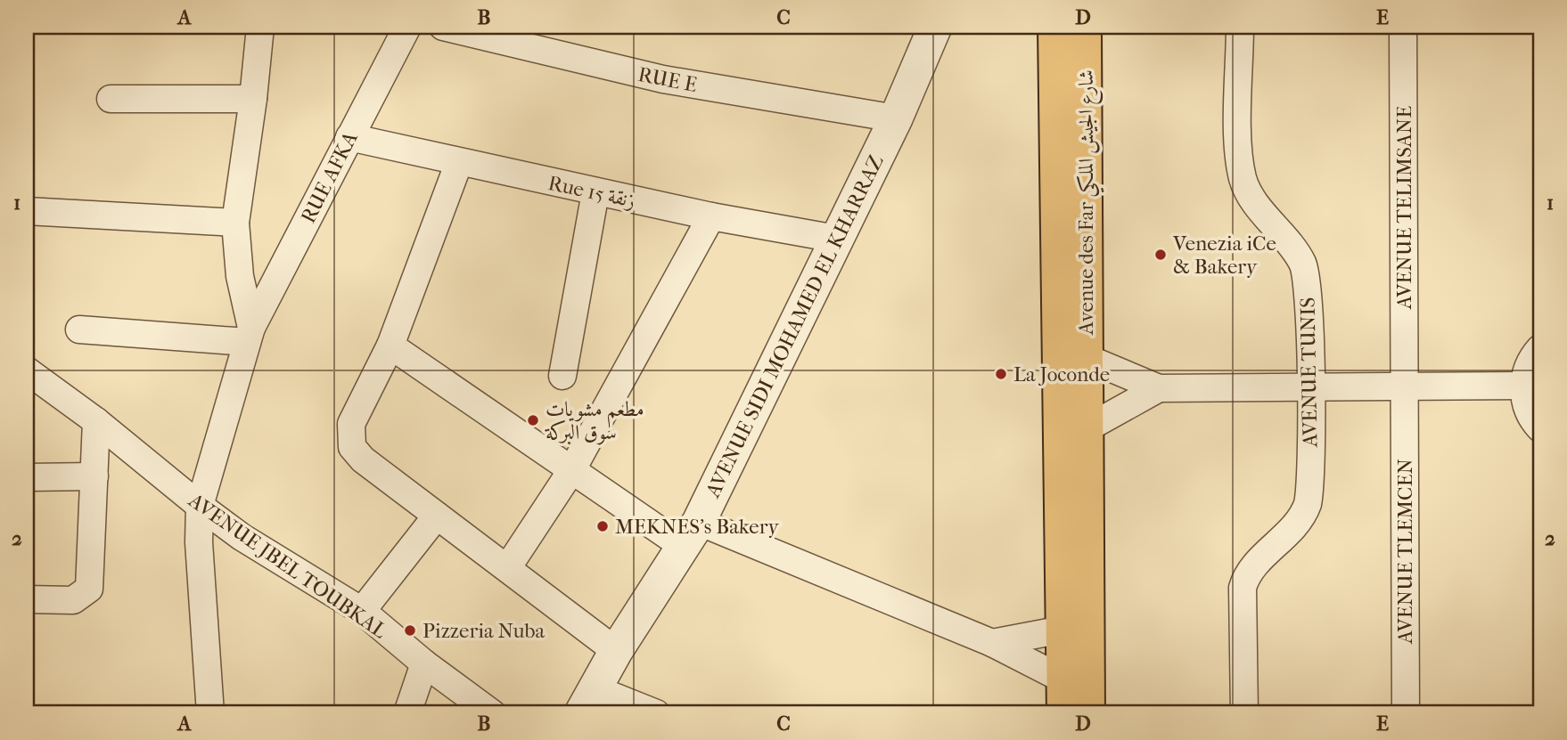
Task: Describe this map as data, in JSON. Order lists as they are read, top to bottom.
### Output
{
  "streets": {
    "main road": ["Avenue des Far شارع الجيش الملكي"],
    "street": [
      "RUE E",
      "RUE AFKA",
      "Rue 15 زنقة",
      "AVENUE TELIMSANE",
      "AVENUE SIDI MOHAMED EL KHARRAZ",
      "AVENUE TUNIS",
      "AVENUE TLEMCEN",
      "AVENUE JBEL TOUBKAL"
    ]
  },
  "crossings": [
    ["RUE E", "AVENUE SIDI MOHAMED EL KHARRAZ"],
    ["RUE AFKA", "Rue 15 زنقة"],
    ["RUE AFKA", "AVENUE JBEL TOUBKAL"],
    ["Rue 15 زنقة", "AVENUE SIDI MOHAMED EL KHARRAZ"],
    ["AVENUE TELIMSANE", "AVENUE TLEMCEN"]
  ],
  "places": [
    "Venezia iCe & Bakery",
    "La Joconde",
    "مطعم مشويات سوق البركة",
    "MEKNES's Bakery",
    "Pizzeria Nuba"
  ],
  "grid": {
    "columns": [
      "A",
      "B",
      "C",
      "D",
      "E"
    ],
    "rows": ["1", "2"]
  }
}
